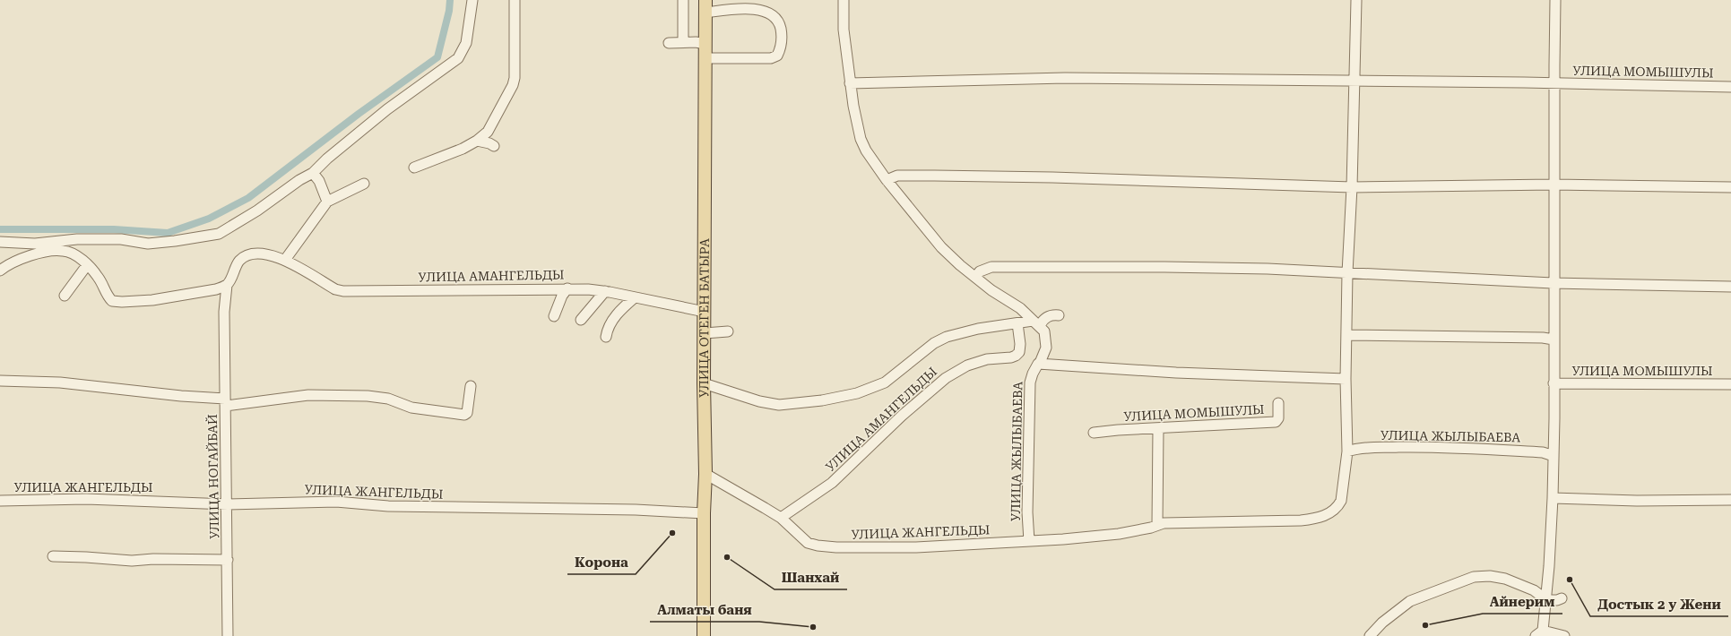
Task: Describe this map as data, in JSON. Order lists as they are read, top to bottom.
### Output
{
  "streets": {
    "main road": ["УЛИЦА ОТЕГЕН БАТЫРА"],
    "street": [
      "УЛИЦА МОМЫШУЛЫ",
      "УЛИЦА АМАНГЕЛЬДЫ",
      "УЛИЦА ЖЫЛЫБАЕВА",
      "УЛИЦА НОГАЙБАЙ",
      "УЛИЦА ЖАНГЕЛЬДЫ"
    ]
  },
  "crossings": [
    ["УЛИЦА МОМЫШУЛЫ", "УЛИЦА ЖАНГЕЛЬДЫ"],
    ["УЛИЦА АМАНГЕЛЬДЫ", "УЛИЦА ОТЕГЕН БАТЫРА"],
    ["УЛИЦА АМАНГЕЛЬДЫ", "УЛИЦА ЖАНГЕЛЬДЫ"],
    ["УЛИЦА ОТЕГЕН БАТЫРА", "УЛИЦА ЖАНГЕЛЬДЫ"],
    ["УЛИЦА ЖЫЛЫБАЕВА", "УЛИЦА ЖАНГЕЛЬДЫ"],
    ["УЛИЦА НОГАЙБАЙ", "УЛИЦА ЖАНГЕЛЬДЫ"]
  ],
  "places": [
    "Корона",
    "Шанхай",
    "Достык 2 у Жени",
    "Айнерим",
    "Алматы баня"
  ]
}
